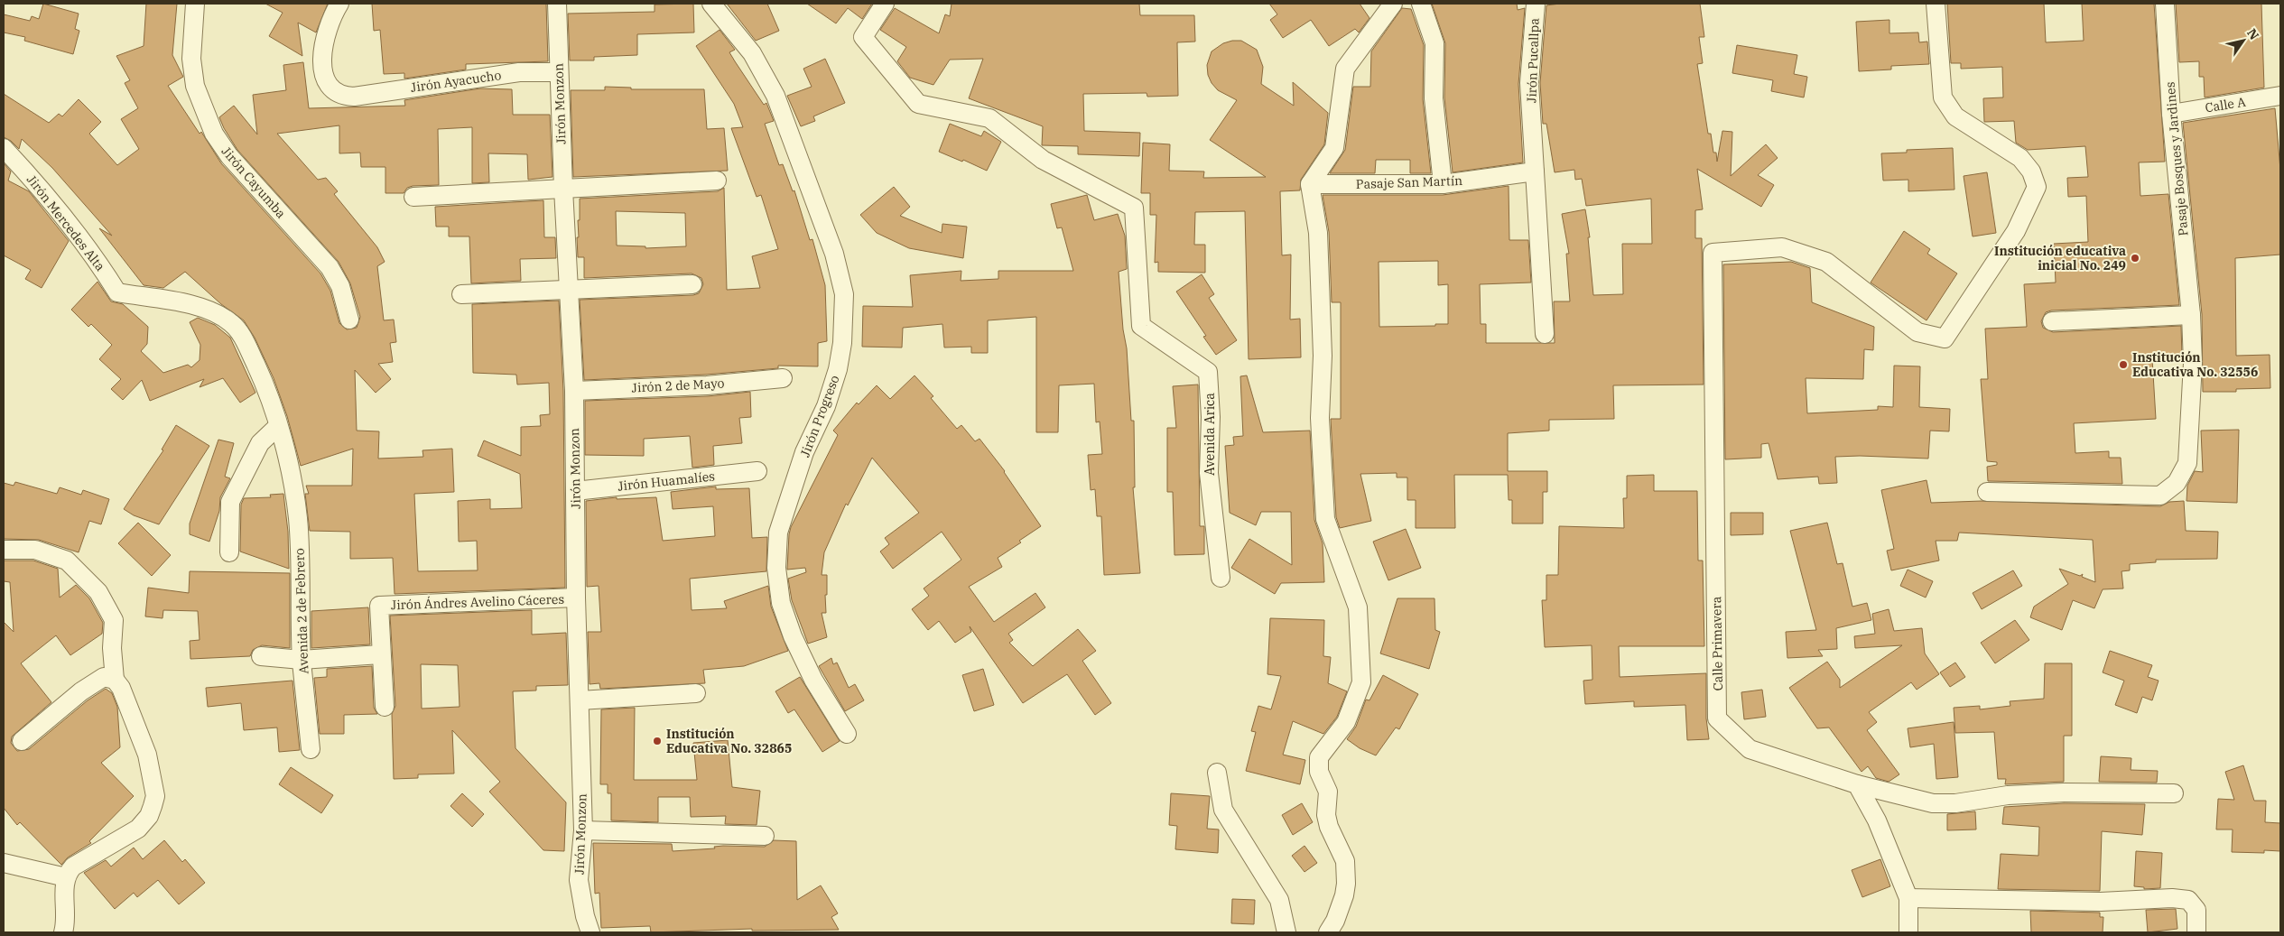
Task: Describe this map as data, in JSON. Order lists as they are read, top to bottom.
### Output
{
  "streets": {
    "street": [
      "Jirón Pucallpa",
      "Jirón Ayacucho",
      "Jirón Monzon",
      "Calle A",
      "Pasaje Bosques y Jardines",
      "Jirón Cayumba",
      "Pasaje San Martín",
      "Jirón Mercedes Alta",
      "Jirón 2 de Mayo",
      "Jirón Progreso",
      "Avenida Arica",
      "Jirón Huamalíes",
      "Jirón Ándres Avelino Cáceres",
      "Avenida 2 de Febrero",
      "Calle Primavera"
    ]
  },
  "crossings": [
    ["Jirón Pucallpa", "Pasaje San Martín"],
    ["Jirón Ayacucho", "Jirón Monzon"],
    ["Jirón Monzon", "Jirón 2 de Mayo"],
    ["Jirón Monzon", "Jirón Huamalíes"],
    ["Jirón Monzon", "Jirón Ándres Avelino Cáceres"],
    ["Calle A", "Pasaje Bosques y Jardines"],
    ["Jirón Mercedes Alta", "Avenida 2 de Febrero"]
  ],
  "places": ["Institución educativa inicial No. 249", "Institución Educativa No. 32556", "Institución Educativa No. 32865"],
  "north": "top right"
}
